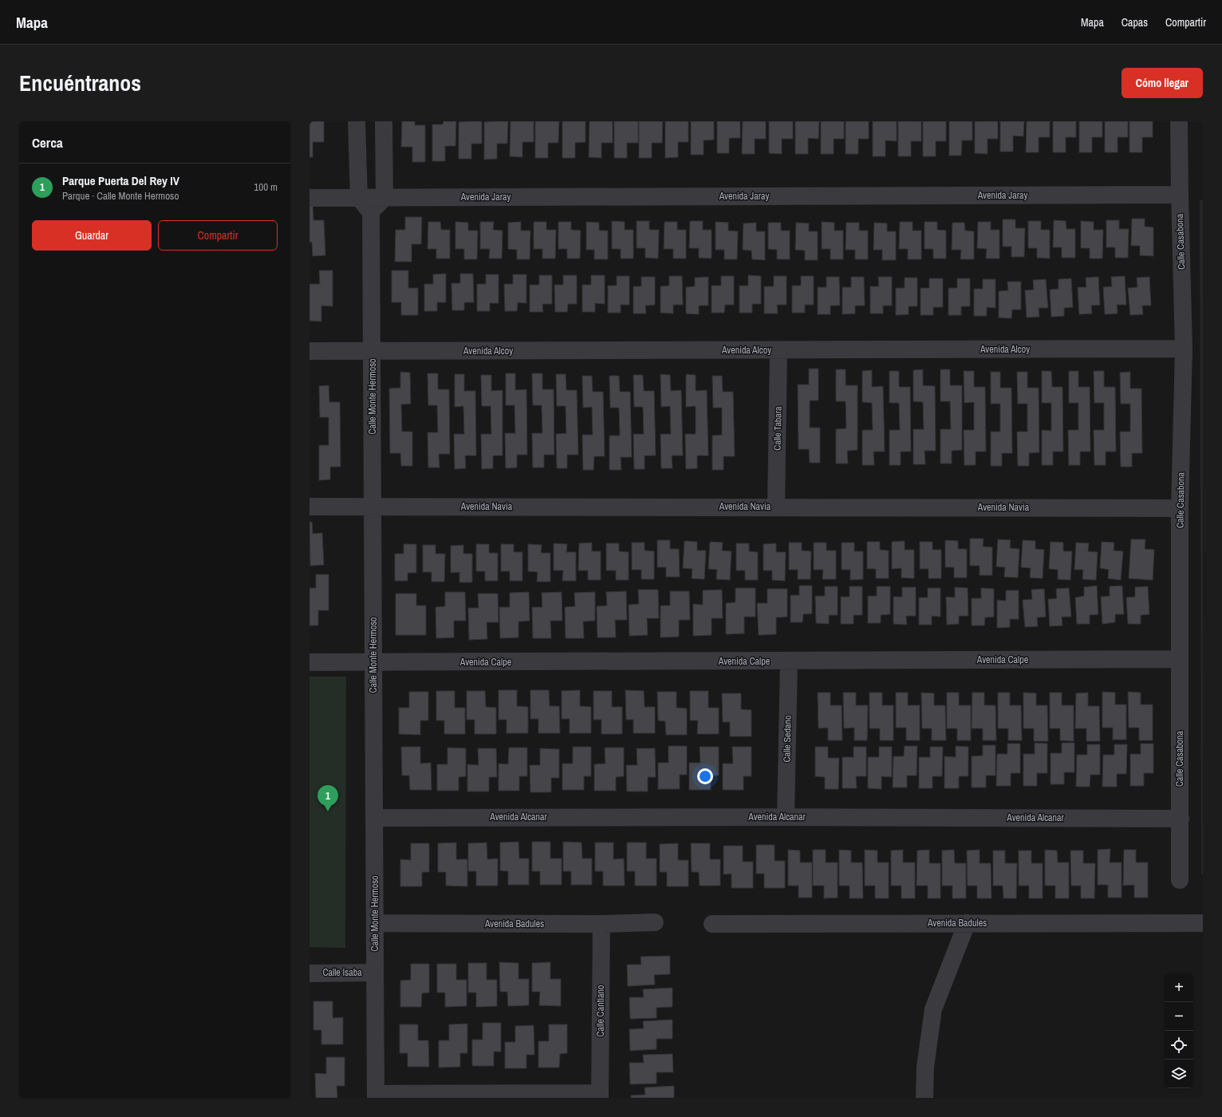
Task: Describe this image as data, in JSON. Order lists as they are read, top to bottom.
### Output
{
  "streets": {
    "street": [
      "Avenida Jaray",
      "Calle Casabona",
      "Avenida Alcoy",
      "Calle Monte Hermoso",
      "Calle Tabara",
      "Avenida Navia",
      "Avenida Calpe",
      "Calle Sedano",
      "Avenida Alcanar",
      "Avenida Badules",
      "Calle Isaba",
      "Calle Cantiano"
    ]
  },
  "crossings": [
    ["Avenida Jaray", "Calle Casabona"],
    ["Calle Casabona", "Avenida Alcoy"],
    ["Calle Casabona", "Avenida Navia"],
    ["Calle Casabona", "Avenida Calpe"],
    ["Calle Casabona", "Avenida Alcanar"],
    ["Avenida Alcoy", "Calle Monte Hermoso"],
    ["Avenida Alcoy", "Calle Tabara"],
    ["Calle Monte Hermoso", "Avenida Navia"],
    ["Calle Monte Hermoso", "Avenida Calpe"],
    ["Calle Monte Hermoso", "Avenida Alcanar"],
    ["Calle Monte Hermoso", "Avenida Badules"],
    ["Calle Monte Hermoso", "Calle Isaba"],
    ["Calle Tabara", "Avenida Navia"],
    ["Avenida Calpe", "Calle Sedano"],
    ["Calle Sedano", "Avenida Alcanar"],
    ["Avenida Badules", "Calle Cantiano"]
  ],
  "page": {
    "header": "Mapa",
    "nav": ["Mapa", "Capas", "Compartir"],
    "title": "Encuéntranos",
    "buttons": [
      "Cómo llegar",
      ["Guardar", "Compartir"]
    ],
    "heading": "Cerca",
    "list": [
      {
        "mark": "1",
        "name": "Parque Puerta Del Rey IV",
        "note": "Parque · Calle Monte Hermoso",
        "value": "100 m"
      }
    ],
    "pins": "1",
    "map_buttons": ["+", "−"]
  }
}
